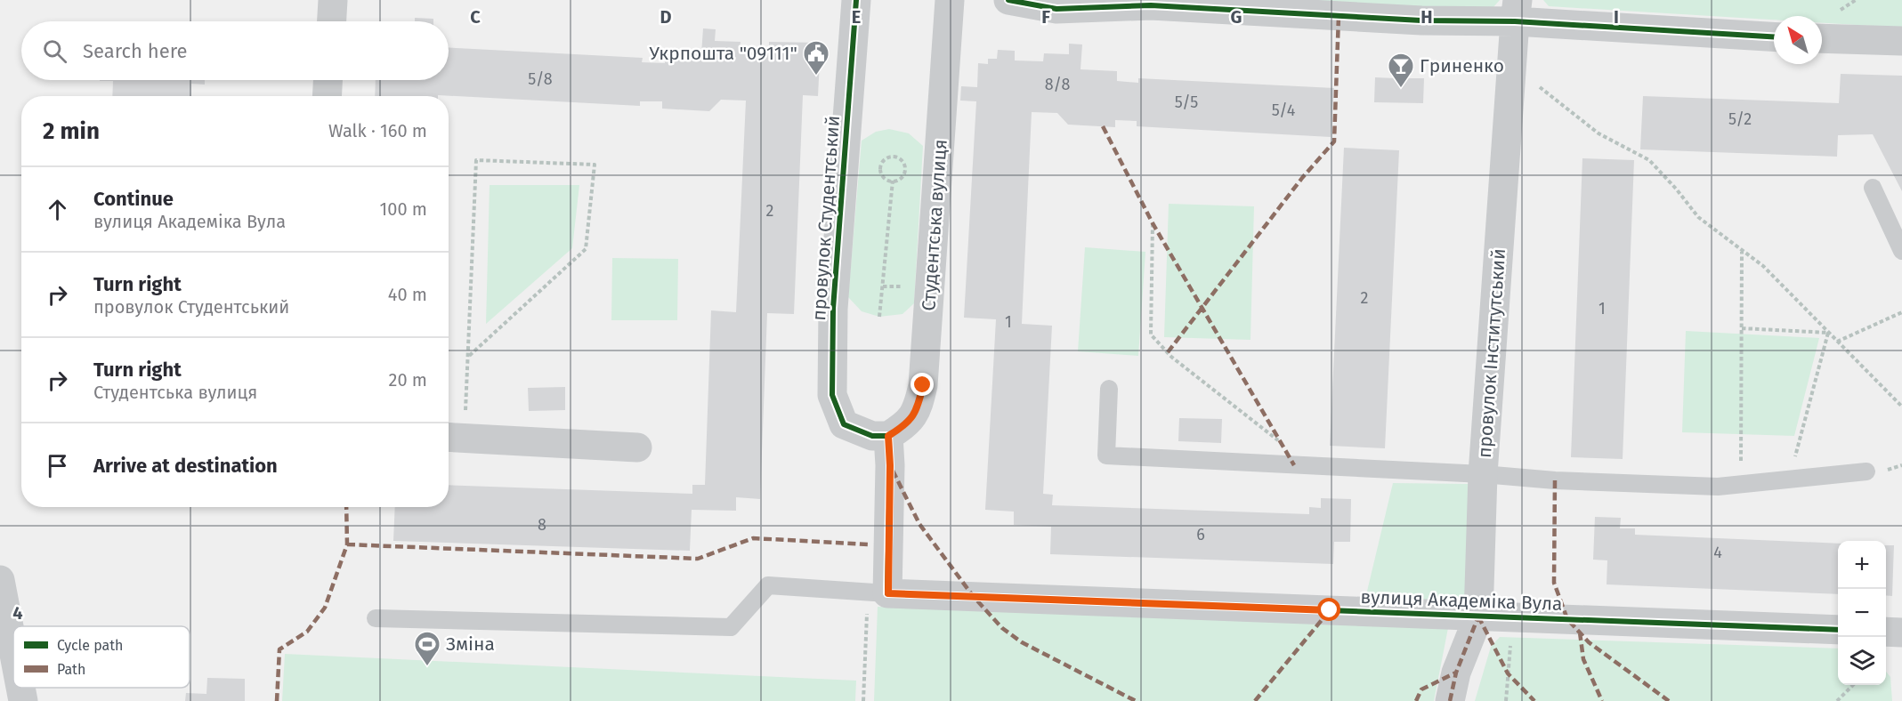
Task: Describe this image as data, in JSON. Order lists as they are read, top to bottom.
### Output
{
  "streets": {
    "street": [
      "провулок Студентський",
      "Студентська вулиця",
      "провулок Інститутський",
      "вулиця Академіка Вула"
    ]
  },
  "crossings": [
    ["провулок Студентський", "Студентська вулиця"],
    ["провулок Інститутський", "вулиця Академіка Вула"]
  ],
  "places": {
    "public building": ["Укрпошта \"09111\""],
    "bar": ["Гриненко"],
    "sports": ["Зміна"]
  },
  "house_numbers": [
    "5/8",
    "8/8",
    "5/5",
    "5/4",
    "5/2",
    "2",
    "2",
    "1",
    "1",
    "8",
    "6",
    "4"
  ],
  "legend": ["Cycle path", "Path"],
  "north": "top left",
  "page": {
    "search": "Search here",
    "heading": ["2 min", "Walk · 160 m"],
    "list": [
      ["Continue", "вулиця Академіка Вула", "100 m"],
      ["Turn right", "провулок Студентський", "40 m"],
      ["Turn right", "Студентська вулиця", "20 m"],
      "Arrive at destination"
    ],
    "map_buttons": ["+", "−"]
  },
  "grid": {
    "columns": [
      "C",
      "D",
      "E",
      "F",
      "G",
      "H",
      "I"
    ],
    "rows": ["4"]
  }
}
